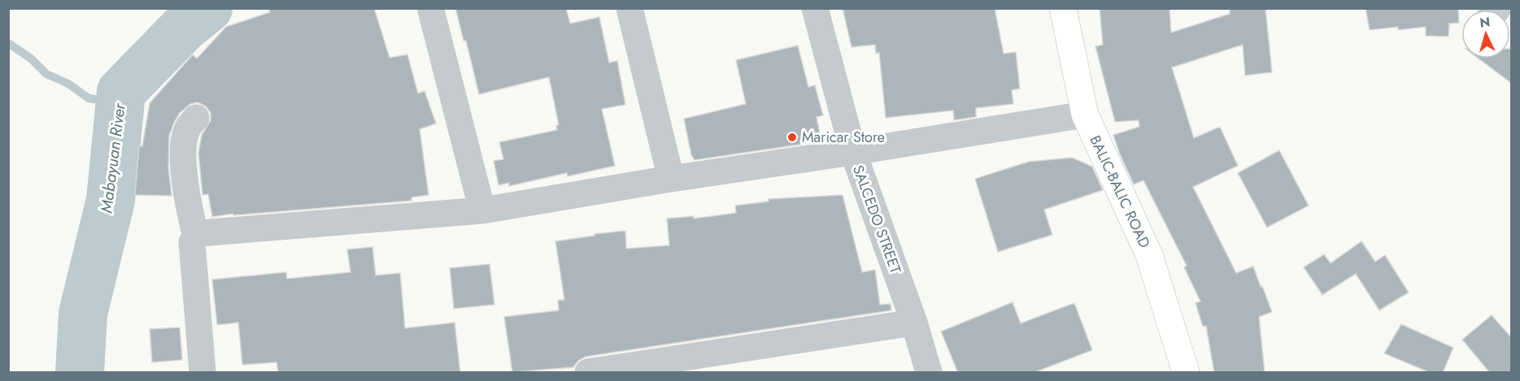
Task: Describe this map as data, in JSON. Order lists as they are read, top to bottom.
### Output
{
  "streets": {
    "main road": ["BALIC-BALIC ROAD"],
    "street": ["SALCEDO STREET"]
  },
  "water": ["Mabayuan River"],
  "places": ["Maricar Store"],
  "north": "top"
}
